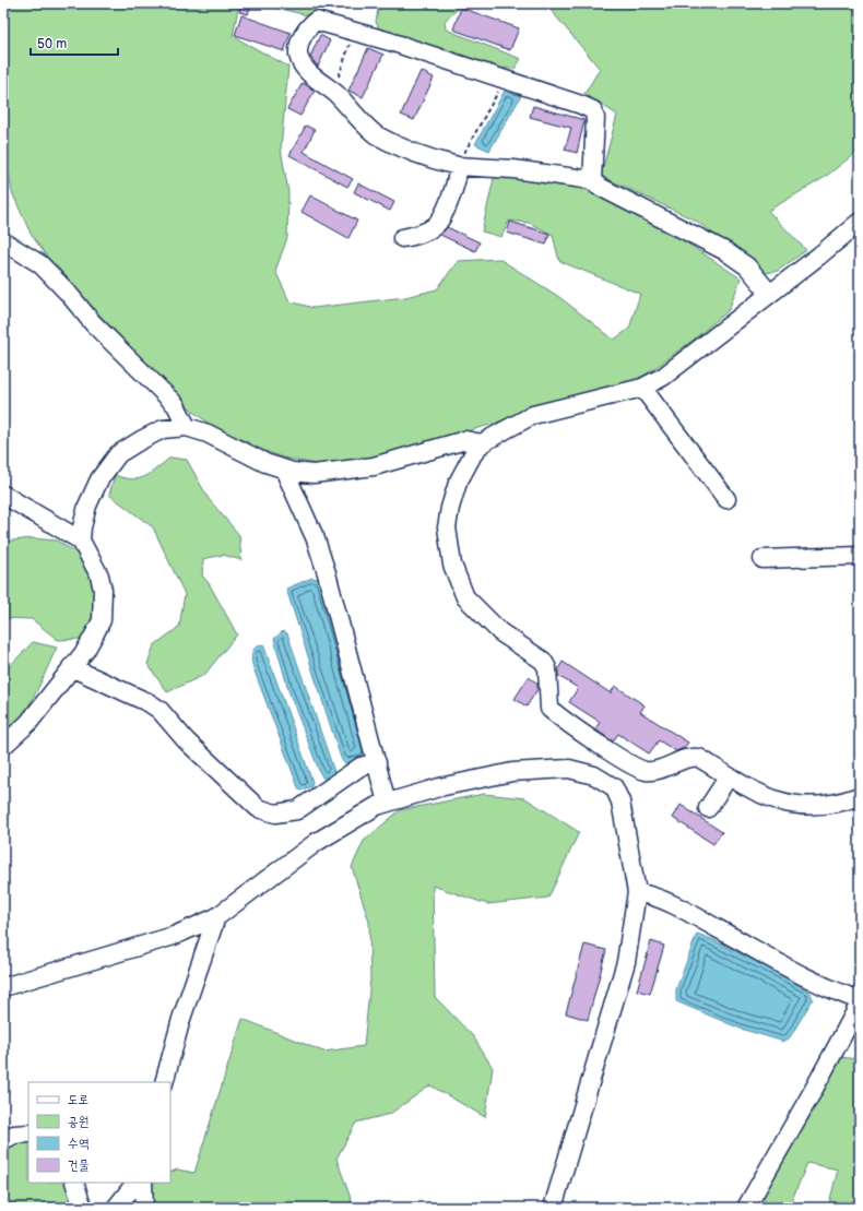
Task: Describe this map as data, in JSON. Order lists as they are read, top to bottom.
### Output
{
  "legend": [
    "도로",
    "공원",
    "수역",
    "건물"
  ],
  "scale_bar": "50 m"
}
